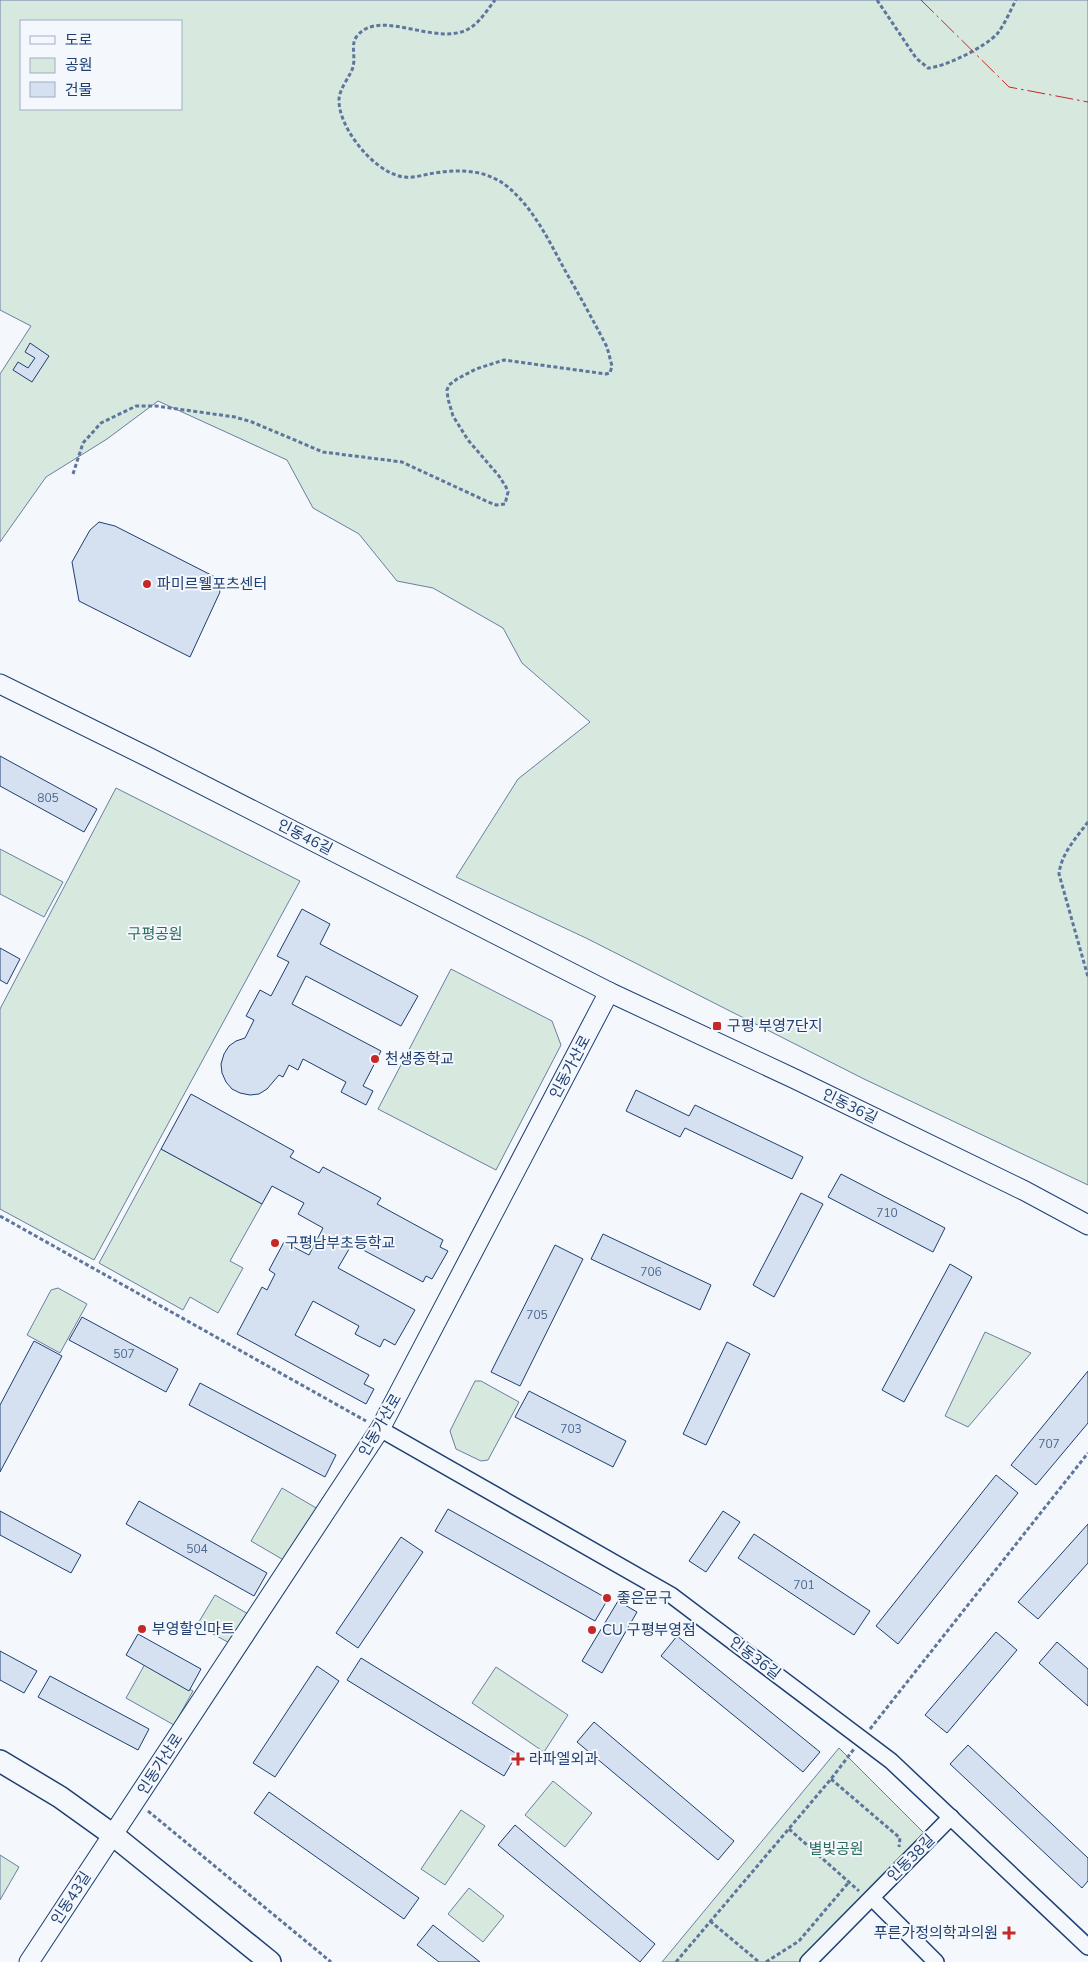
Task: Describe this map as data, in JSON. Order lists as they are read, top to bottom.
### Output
{
  "streets": {
    "street": [
      "인동46길",
      "인동가산로",
      "인동36길",
      "인동38길",
      "인동43길"
    ]
  },
  "crossings": [
    ["인동46길", "인동가산로"],
    ["인동46길", "인동36길"],
    ["인동가산로", "인동36길"],
    ["인동가산로", "인동43길"],
    ["인동36길", "인동38길"]
  ],
  "parks": ["구평공원", "별빛공원"],
  "places": {
    "other": [
      "파미르웰포츠센터",
      "천생중학교",
      "구평남부초등학교",
      "좋은문구",
      "부영할인마트",
      "CU 구평부영점"
    ],
    "transit": ["구평 부영7단지"],
    "health": ["라파엘외과", "푸른가정의학과의원"]
  },
  "house_numbers": [
    "805",
    "710",
    "706",
    "705",
    "507",
    "703",
    "707",
    "504",
    "701"
  ],
  "legend": ["도로", "공원", "건물"]
}
